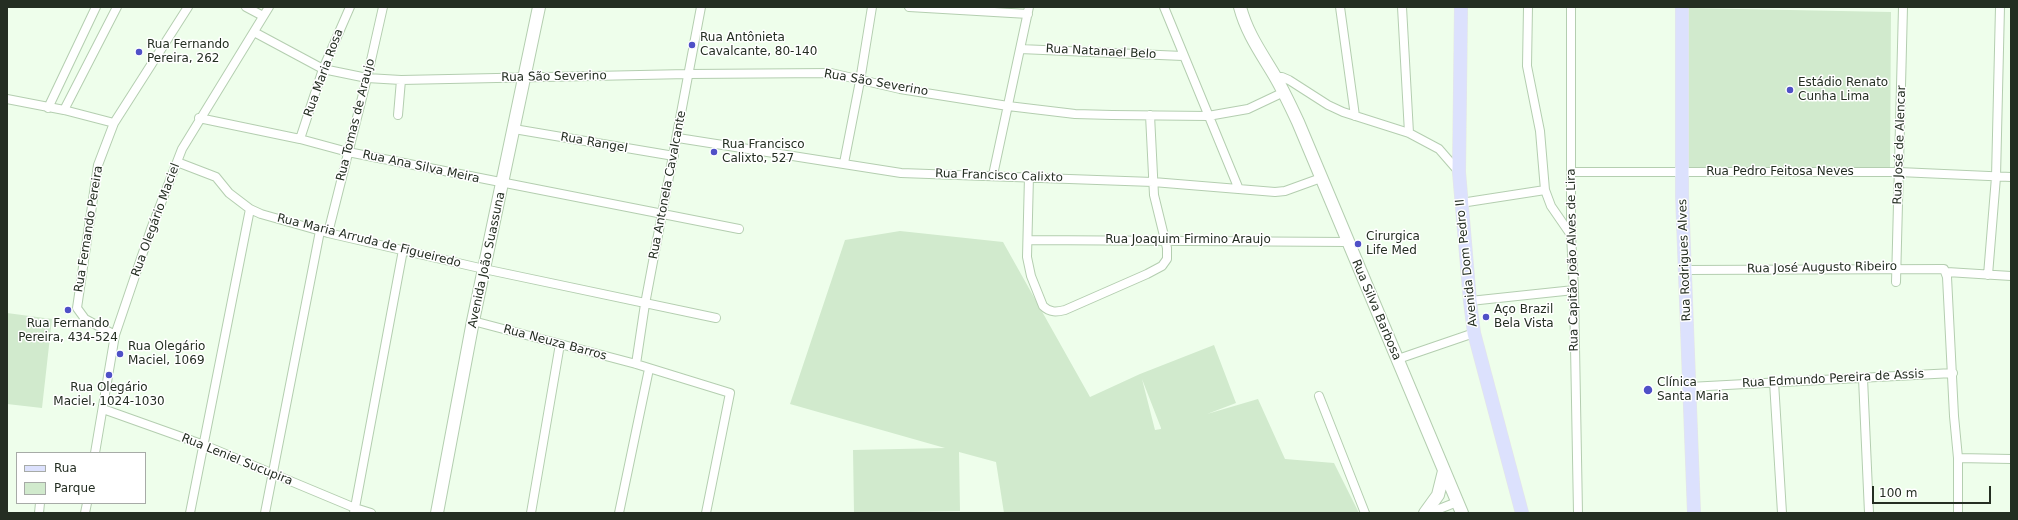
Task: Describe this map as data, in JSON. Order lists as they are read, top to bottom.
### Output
{
  "streets": {
    "main road": [
      "Avenida João Suassuna",
      "Rua Rodrigues Alves",
      "Avenida Dom Pedro II",
      "Rua Silva Barbosa"
    ],
    "street": [
      "Rua Natanael Belo",
      "Rua Maria Rosa",
      "Rua São Severino",
      "Rua Tomas de Araujo",
      "Rua Rangel",
      "Rua José de Alencar",
      "Rua Ana Silva Meira",
      "Rua Pedro Feitosa Neves",
      "Rua Francisco Calixto",
      "Rua Antonela Cavalcante",
      "Rua Olegário Maciel",
      "Rua Fernando Pereira",
      "Rua Joaquim Firmino Araujo",
      "Rua Maria Arruda de Figueiredo",
      "Rua Capitão João Alves de Lira",
      "Rua José Augusto Ribeiro",
      "Rua Neuza Barros",
      "Rua Edmundo Pereira de Assis",
      "Rua Leniel Sucupira"
    ]
  },
  "crossings": [
    ["Rua Maria Rosa", "Rua São Severino"],
    ["Rua Maria Rosa", "Rua Ana Silva Meira"],
    ["Rua São Severino", "Rua Tomas de Araujo"],
    ["Rua São Severino", "Rua Antonela Cavalcante"],
    ["Rua São Severino", "Rua Olegário Maciel"],
    ["Rua São Severino", "Avenida João Suassuna"],
    ["Rua São Severino", "Rua Silva Barbosa"],
    ["Rua Tomas de Araujo", "Rua Ana Silva Meira"],
    ["Rua Tomas de Araujo", "Rua Maria Arruda de Figueiredo"],
    ["Rua Rangel", "Rua Antonela Cavalcante"],
    ["Rua Rangel", "Avenida João Suassuna"],
    ["Rua José de Alencar", "Rua Pedro Feitosa Neves"],
    ["Rua José de Alencar", "Rua José Augusto Ribeiro"],
    ["Rua Ana Silva Meira", "Rua Antonela Cavalcante"],
    ["Rua Ana Silva Meira", "Rua Olegário Maciel"],
    ["Rua Ana Silva Meira", "Avenida João Suassuna"],
    ["Rua Pedro Feitosa Neves", "Rua Capitão João Alves de Lira"],
    ["Rua Pedro Feitosa Neves", "Rua Rodrigues Alves"],
    ["Rua Francisco Calixto", "Rua Antonela Cavalcante"],
    ["Rua Francisco Calixto", "Rua Silva Barbosa"],
    ["Rua Antonela Cavalcante", "Rua Maria Arruda de Figueiredo"],
    ["Rua Antonela Cavalcante", "Rua Neuza Barros"],
    ["Rua Olegário Maciel", "Rua Fernando Pereira"],
    ["Rua Olegário Maciel", "Rua Maria Arruda de Figueiredo"],
    ["Rua Olegário Maciel", "Rua Leniel Sucupira"],
    ["Rua Joaquim Firmino Araujo", "Rua Silva Barbosa"],
    ["Rua Maria Arruda de Figueiredo", "Avenida João Suassuna"],
    ["Avenida João Suassuna", "Rua Neuza Barros"],
    ["Rua Rodrigues Alves", "Rua José Augusto Ribeiro"],
    ["Rua Rodrigues Alves", "Rua Edmundo Pereira de Assis"]
  ],
  "places": [
    "Rua Antônieta Cavalcante, 80-140",
    "Rua Fernando Pereira, 262",
    "Estádio Renato Cunha Lima",
    "Rua Francisco Calixto, 527",
    "Cirurgica Life Med",
    "Rua Fernando Pereira, 434-524",
    "Aço Brazil Bela Vista",
    "Rua Olegário Maciel, 1069",
    "Rua Olegário Maciel, 1024-1030",
    "Clínica Santa Maria"
  ],
  "legend": ["Rua", "Parque"],
  "scale_bar": "100 m"
}
